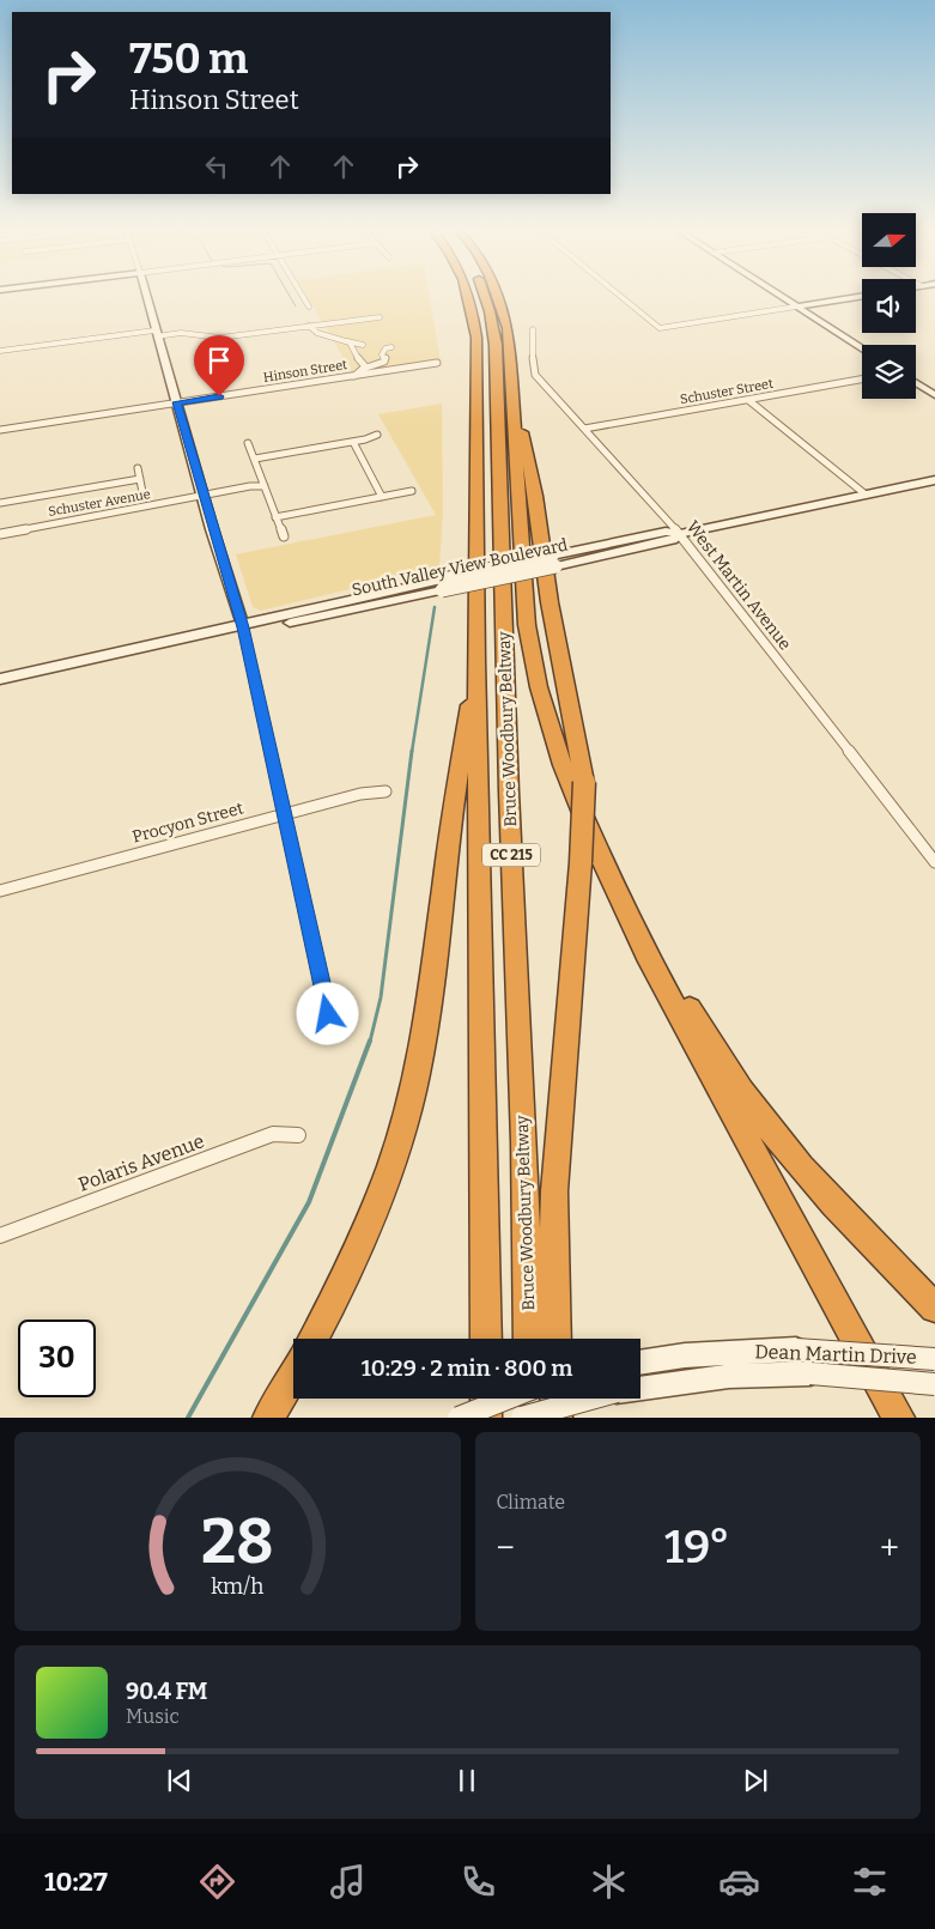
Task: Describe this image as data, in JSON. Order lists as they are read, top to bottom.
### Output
{
  "streets": {
    "highway": ["Bruce Woodbury Beltway", "CC 215"],
    "main road": ["South Valley View Boulevard", "Dean Martin Drive"],
    "street": [
      "Hinson Street",
      "Schuster Street",
      "Schuster Avenue",
      "West Martin Avenue",
      "Procyon Street",
      "Polaris Avenue"
    ]
  },
  "crossings": [
    ["Schuster Street", "West Martin Avenue"],
    ["South Valley View Boulevard", "West Martin Avenue"]
  ],
  "north": "right",
  "page": {
    "turn": ["750 m", "Hinson Street"],
    "limit": "30",
    "trip": "10:29 · 2 min · 800 m",
    "tile": "Climate",
    "heat": ["−", "19°", "+"],
    "song": ["90.4 FM", "Music"],
    "tabs": "10:27",
    "gauge": ["28", "km/h"]
  }
}
